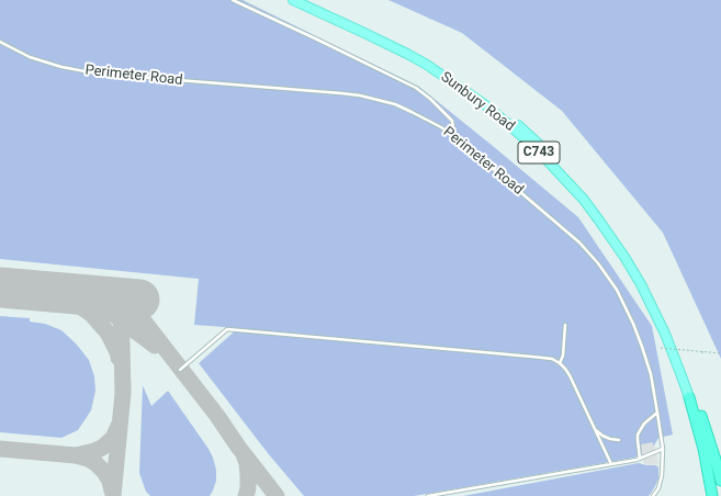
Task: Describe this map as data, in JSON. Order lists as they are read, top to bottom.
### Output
{
  "streets": {
    "highway": ["C743"],
    "main road": ["Sunbury Road"],
    "lane": ["Perimeter Road"]
  },
  "crossings": [
    ["Sunbury Road", "C743"]
  ]
}
